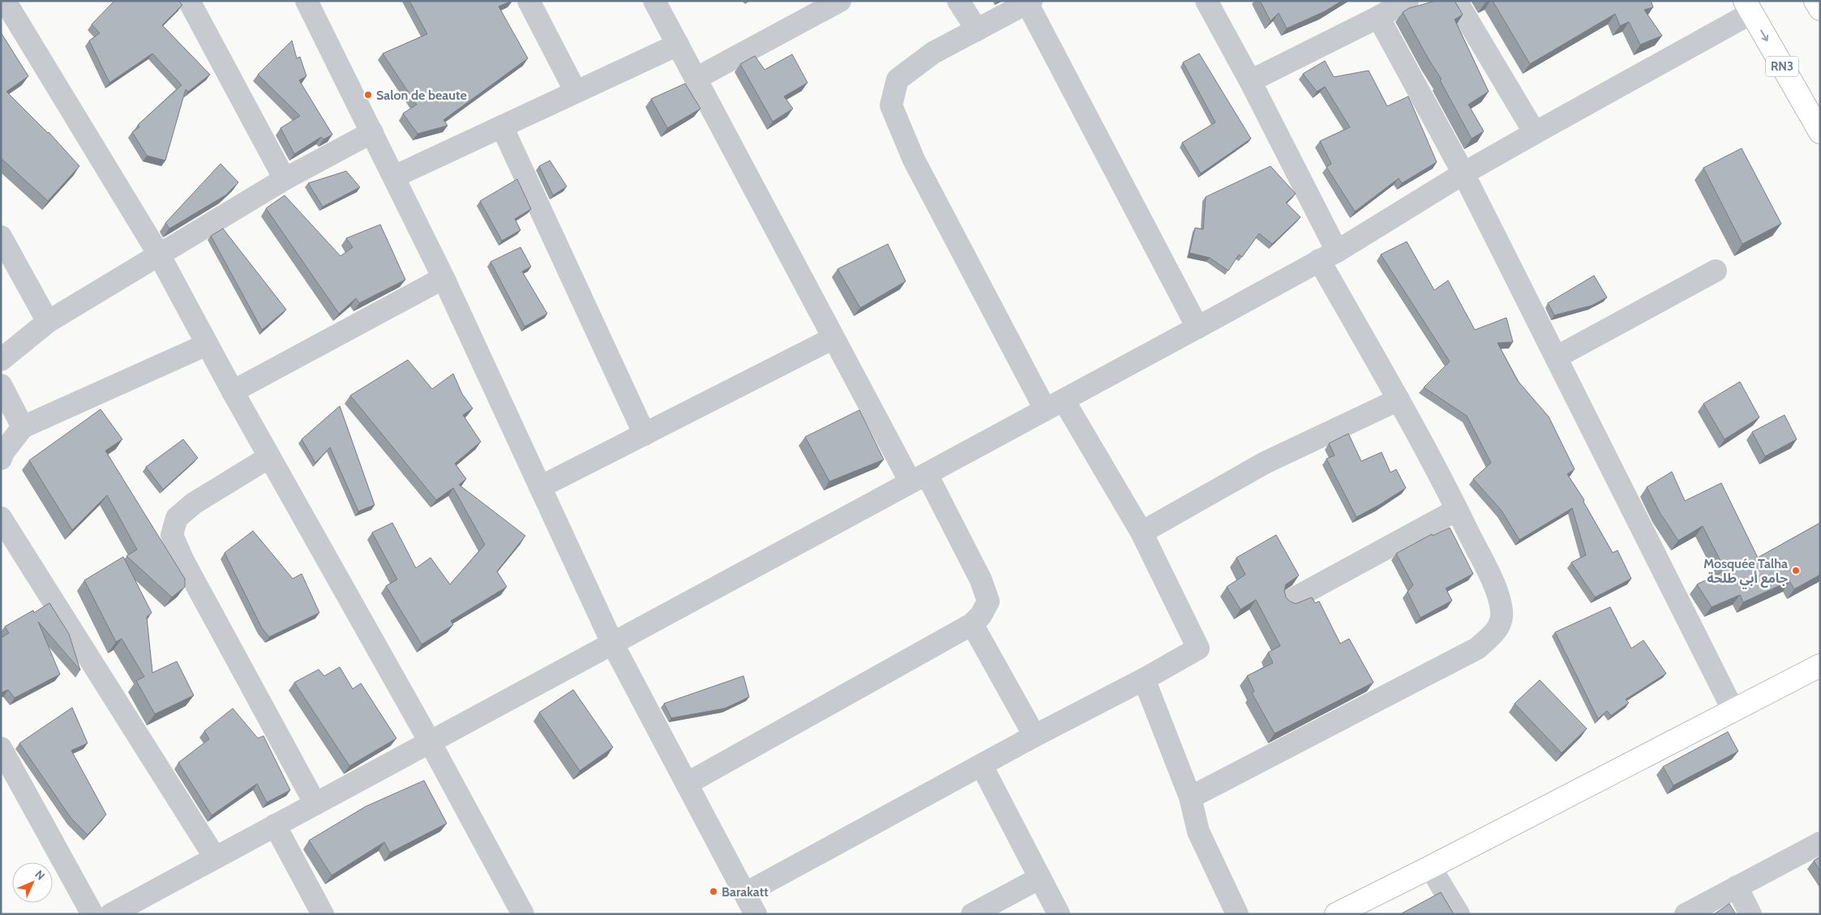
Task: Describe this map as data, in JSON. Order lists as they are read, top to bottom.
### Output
{
  "streets": {
    "main road": ["RN3"]
  },
  "places": ["Salon de beaute", "Mosquée Talha جامع أبي طلحة", "Barakatt"],
  "north": "top right"
}
